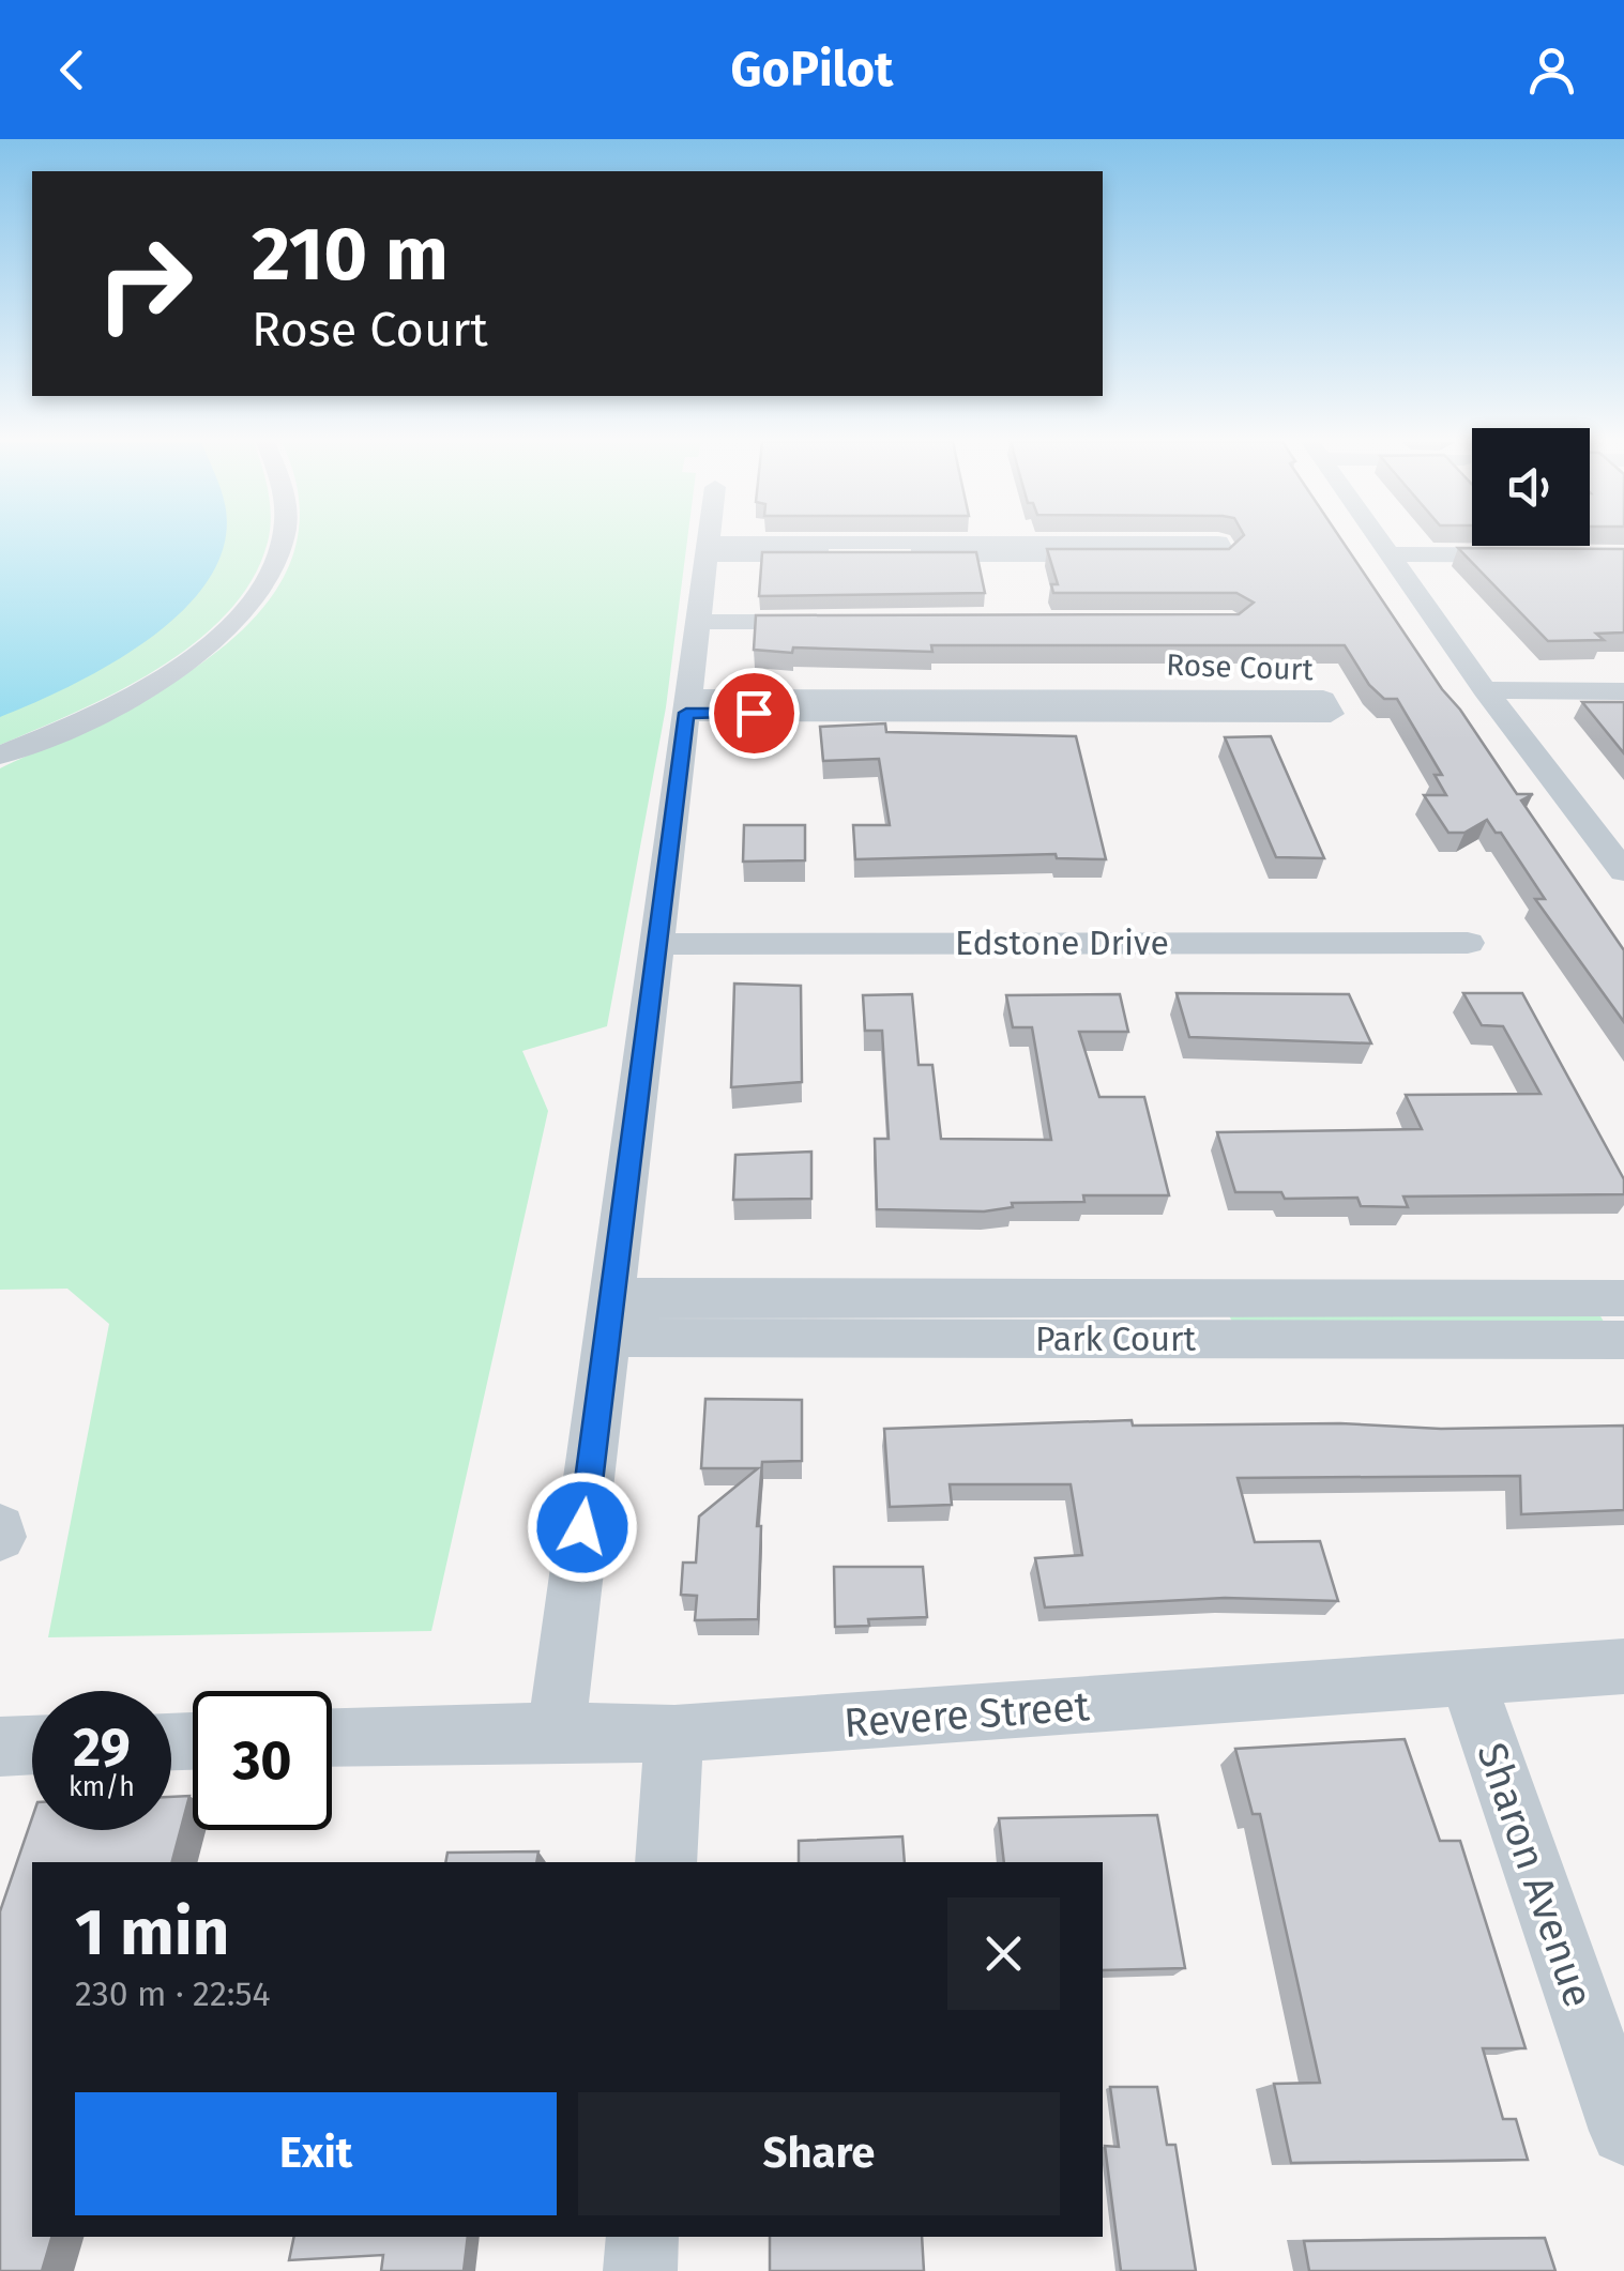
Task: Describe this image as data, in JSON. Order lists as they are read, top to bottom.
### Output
{
  "streets": {
    "street": [
      "Rose Court",
      "Edstone Drive",
      "Park Court",
      "Revere Street",
      "Sharon Avenue"
    ]
  },
  "crossings": [
    ["Revere Street", "Sharon Avenue"]
  ],
  "page": {
    "header": "GoPilot",
    "turn": ["210 m", "Rose Court"],
    "speed": "29 km/h",
    "limit": "30",
    "heading": ["1 min", "230 m · 22:54"],
    "buttons": ["Exit", "Share"]
  }
}
